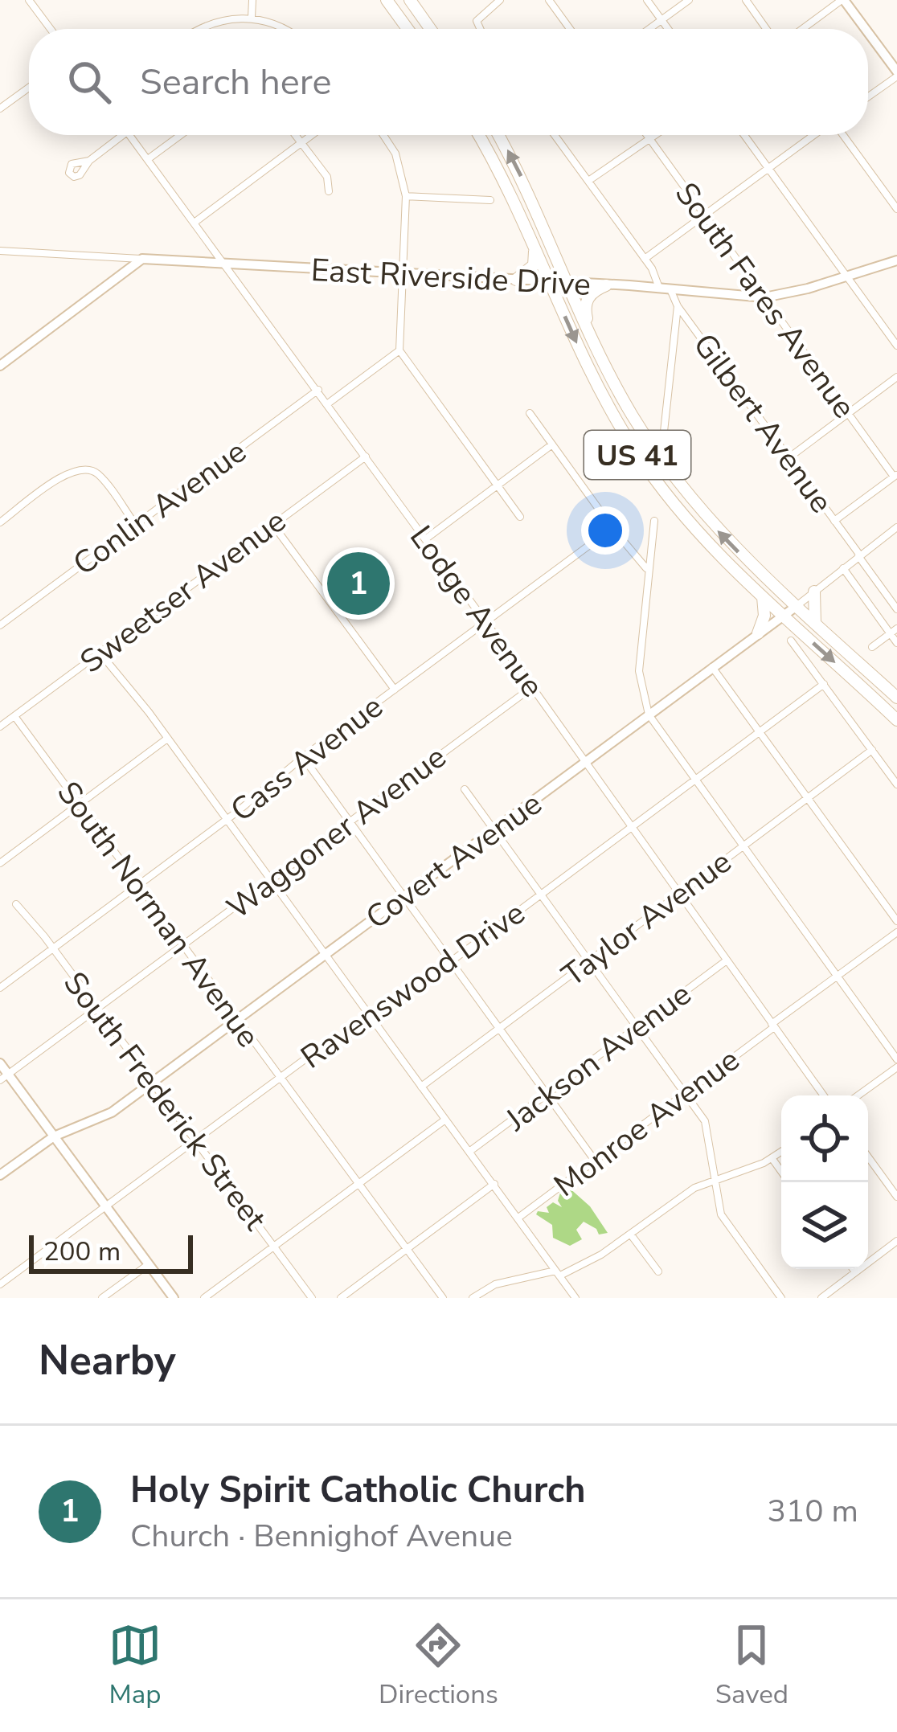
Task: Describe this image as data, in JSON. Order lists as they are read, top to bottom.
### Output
{
  "streets": {
    "highway": ["US 41"],
    "street": [
      "East Riverside Drive",
      "South Fares Avenue",
      "Gilbert Avenue",
      "Conlin Avenue",
      "Sweetser Avenue",
      "Lodge Avenue",
      "Cass Avenue",
      "Waggoner Avenue",
      "Covert Avenue",
      "South Norman Avenue",
      "Taylor Avenue",
      "Ravenswood Drive",
      "Jackson Avenue",
      "South Frederick Street",
      "Monroe Avenue"
    ]
  },
  "crossings": [
    ["East Riverside Drive", "South Fares Avenue"],
    ["East Riverside Drive", "Gilbert Avenue"],
    ["East Riverside Drive", "US 41"],
    ["East Riverside Drive", "Lodge Avenue"],
    ["Gilbert Avenue", "Covert Avenue"],
    ["US 41", "Covert Avenue"],
    ["Conlin Avenue", "Lodge Avenue"],
    ["Sweetser Avenue", "Lodge Avenue"],
    ["Sweetser Avenue", "South Norman Avenue"],
    ["Lodge Avenue", "Cass Avenue"],
    ["Lodge Avenue", "Waggoner Avenue"],
    ["Lodge Avenue", "Covert Avenue"],
    ["Lodge Avenue", "Taylor Avenue"],
    ["Lodge Avenue", "Ravenswood Drive"],
    ["Lodge Avenue", "Jackson Avenue"],
    ["Lodge Avenue", "Monroe Avenue"],
    ["Cass Avenue", "South Norman Avenue"],
    ["Cass Avenue", "South Frederick Street"],
    ["Waggoner Avenue", "South Norman Avenue"],
    ["Waggoner Avenue", "South Frederick Street"],
    ["Covert Avenue", "South Norman Avenue"],
    ["Covert Avenue", "South Frederick Street"],
    ["South Norman Avenue", "Ravenswood Drive"],
    ["Ravenswood Drive", "South Frederick Street"]
  ],
  "scale_bar": "200 m",
  "page": {
    "search": "Search here",
    "pins": "1",
    "scale": "200 m",
    "heading": "Nearby",
    "list": [
      {
        "mark": "1",
        "name": "Holy Spirit Catholic Church",
        "note": "Church · Bennighof Avenue",
        "value": "310 m"
      }
    ],
    "nav": ["Map", "Directions", "Saved"]
  }
}
